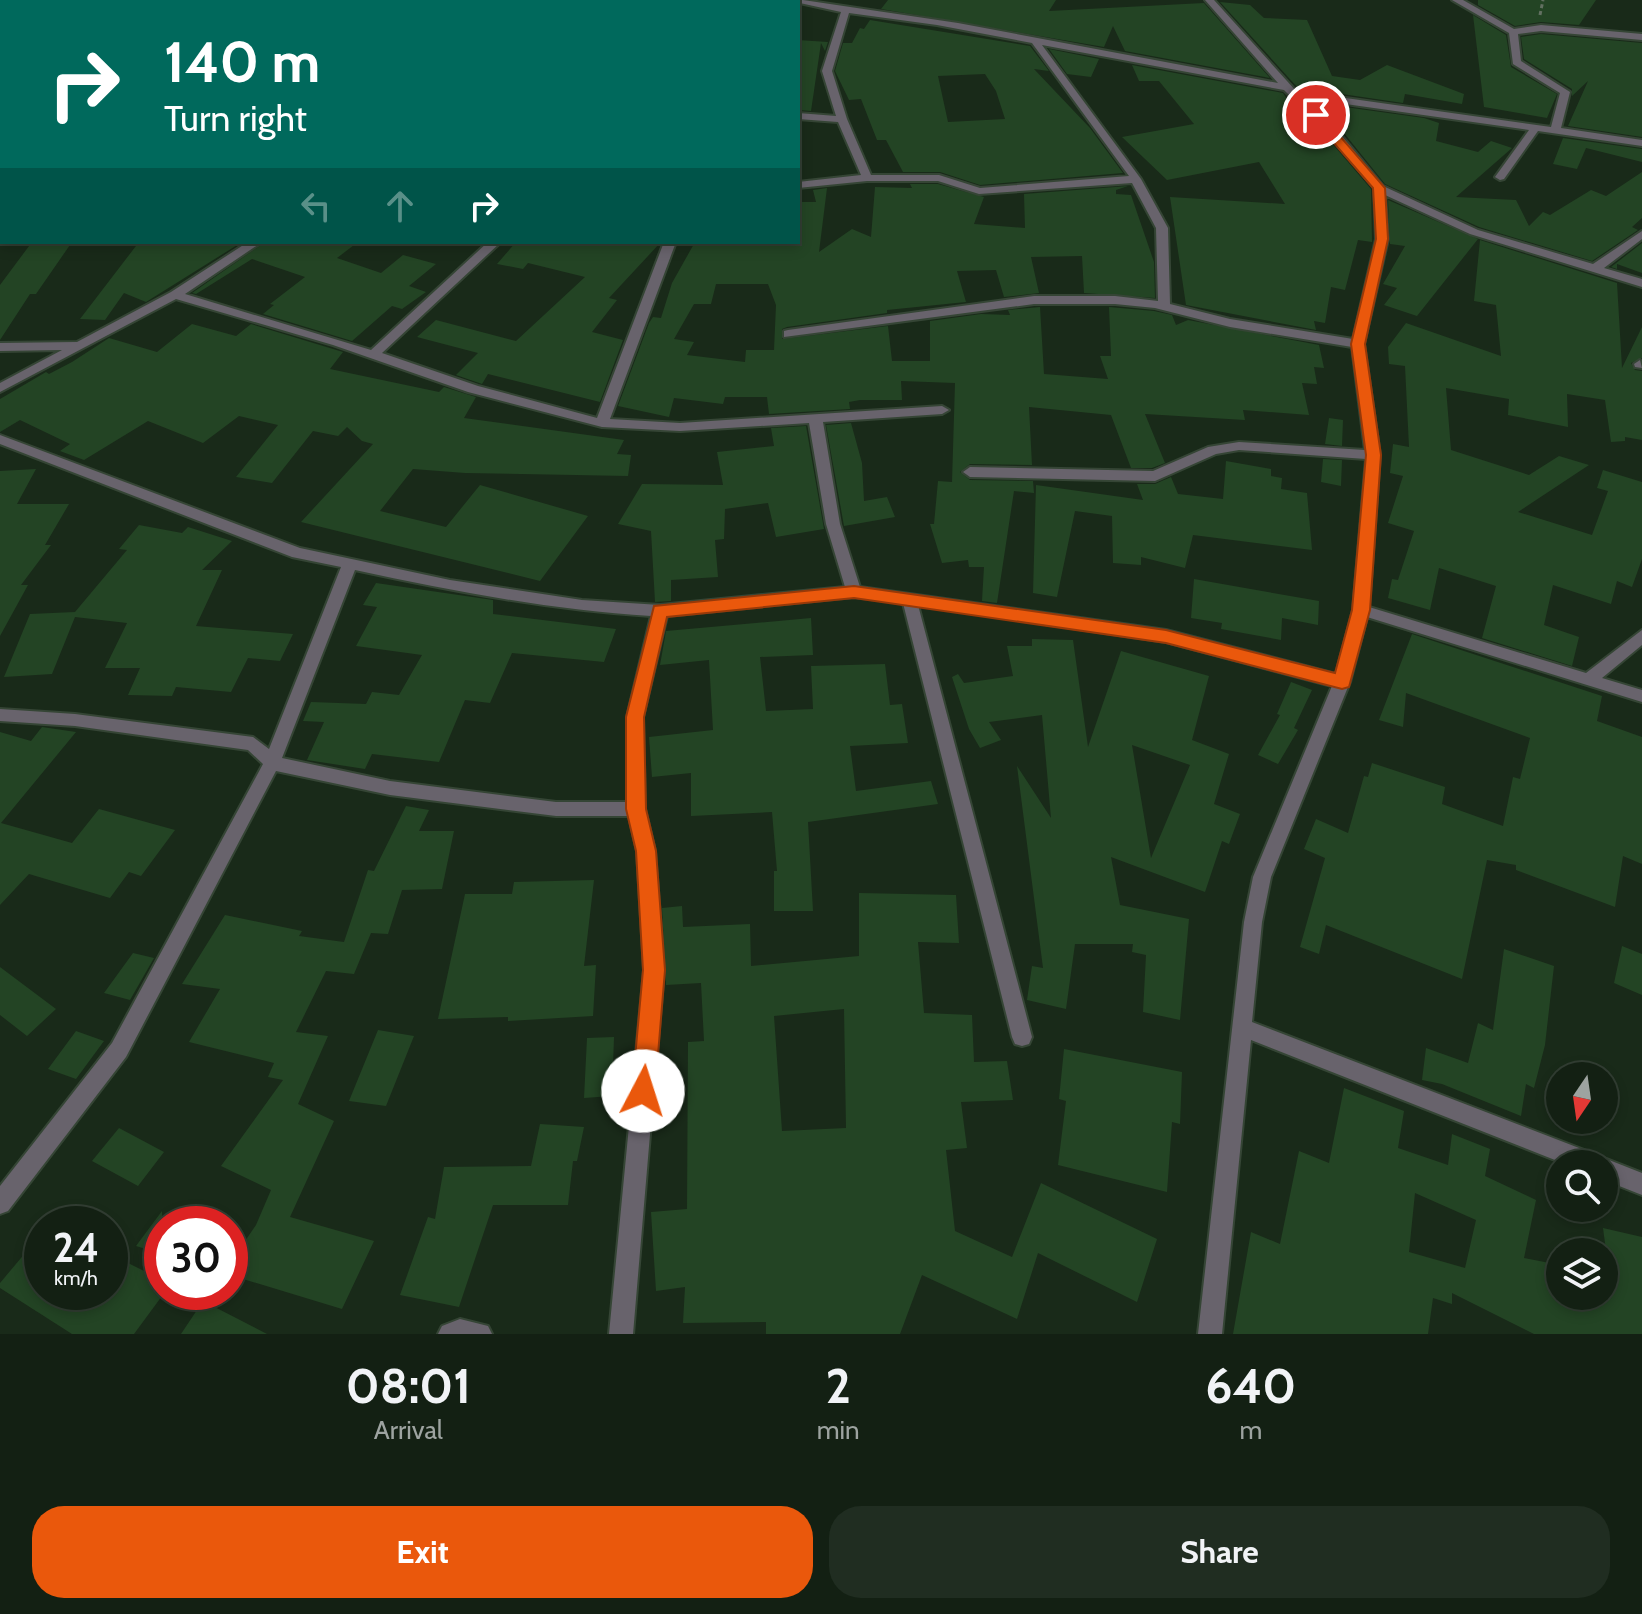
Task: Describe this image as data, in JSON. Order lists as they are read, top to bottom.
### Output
{
  "north": "bottom",
  "page": {
    "turn": ["140 m", "Turn right"],
    "speed": "24 km/h",
    "limit": "30",
    "eta": [
      "08:01",
      "Arrival",
      "2",
      "min",
      "640",
      "m"
    ],
    "buttons": ["Exit", "Share"]
  }
}
